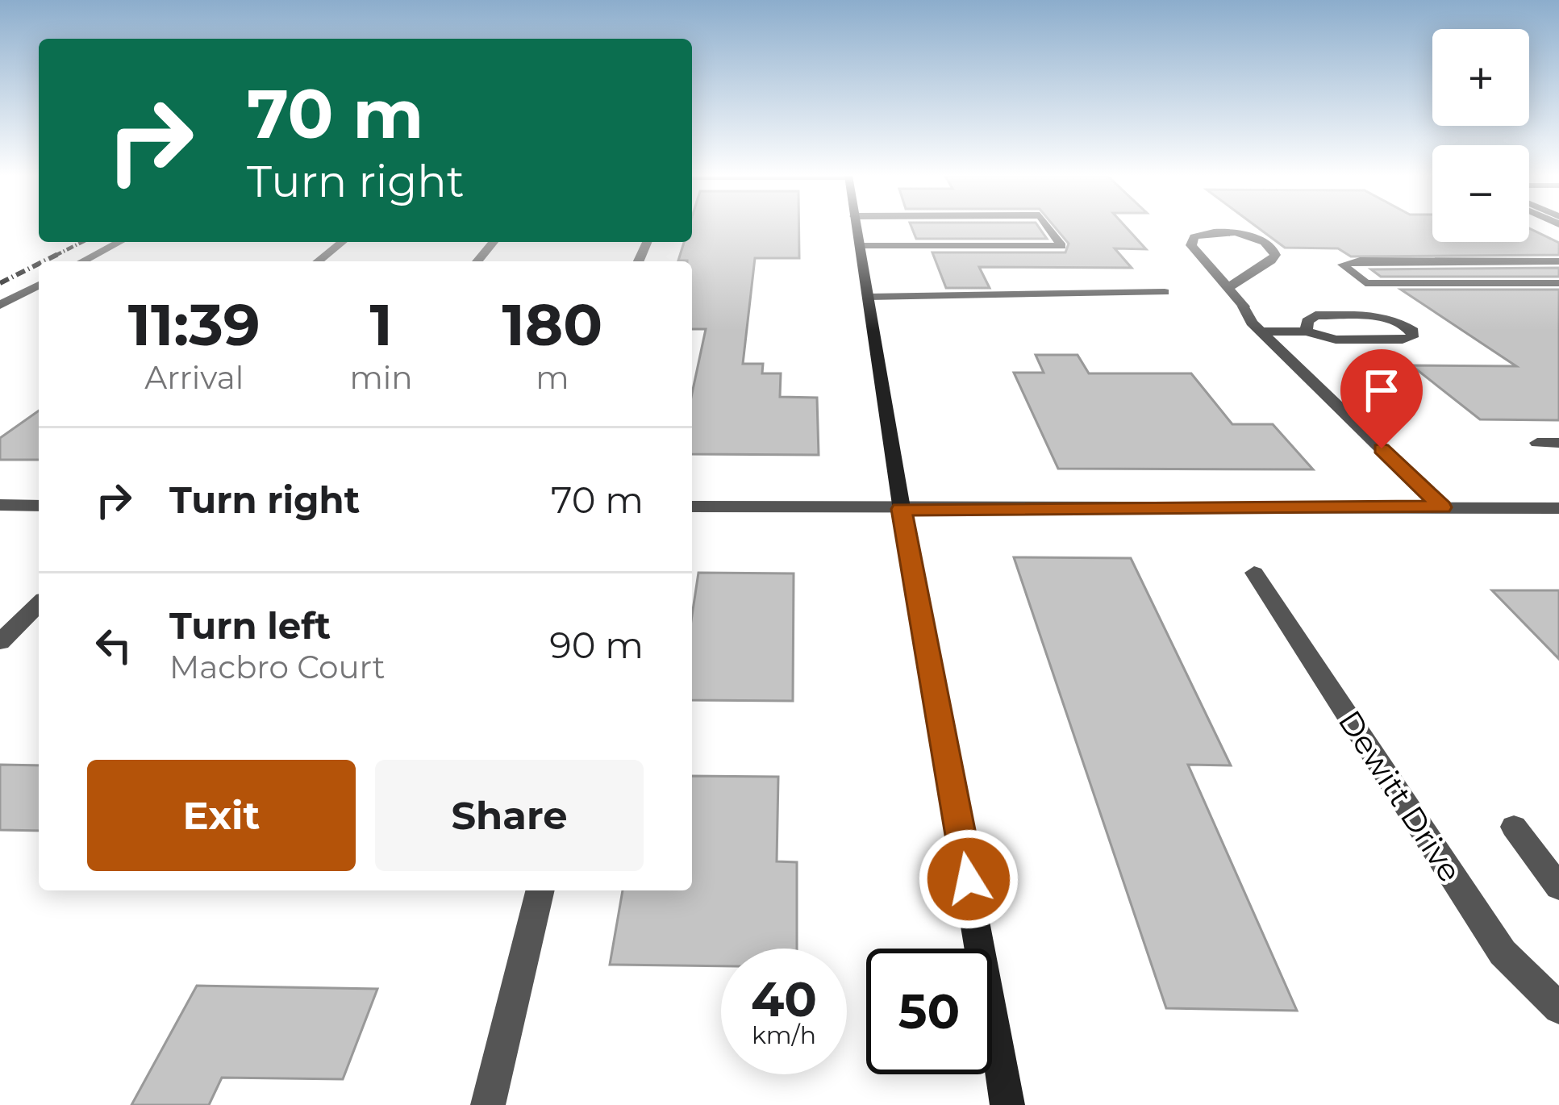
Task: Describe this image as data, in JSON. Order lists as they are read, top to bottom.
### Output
{
  "streets": {
    "street": ["Dewitt Drive"]
  },
  "page": {
    "map_buttons": ["+", "−"],
    "turn": ["70 m", "Turn right"],
    "eta": [
      "11:39",
      "Arrival",
      "1",
      "min",
      "180",
      "m"
    ],
    "list": [
      {
        "name": "Turn right",
        "value": "70 m"
      },
      {
        "name": "Turn left",
        "note": "Macbro Court",
        "value": "90 m"
      }
    ],
    "buttons": ["Exit", "Share"],
    "speed": "40 km/h",
    "limit": "50"
  }
}
